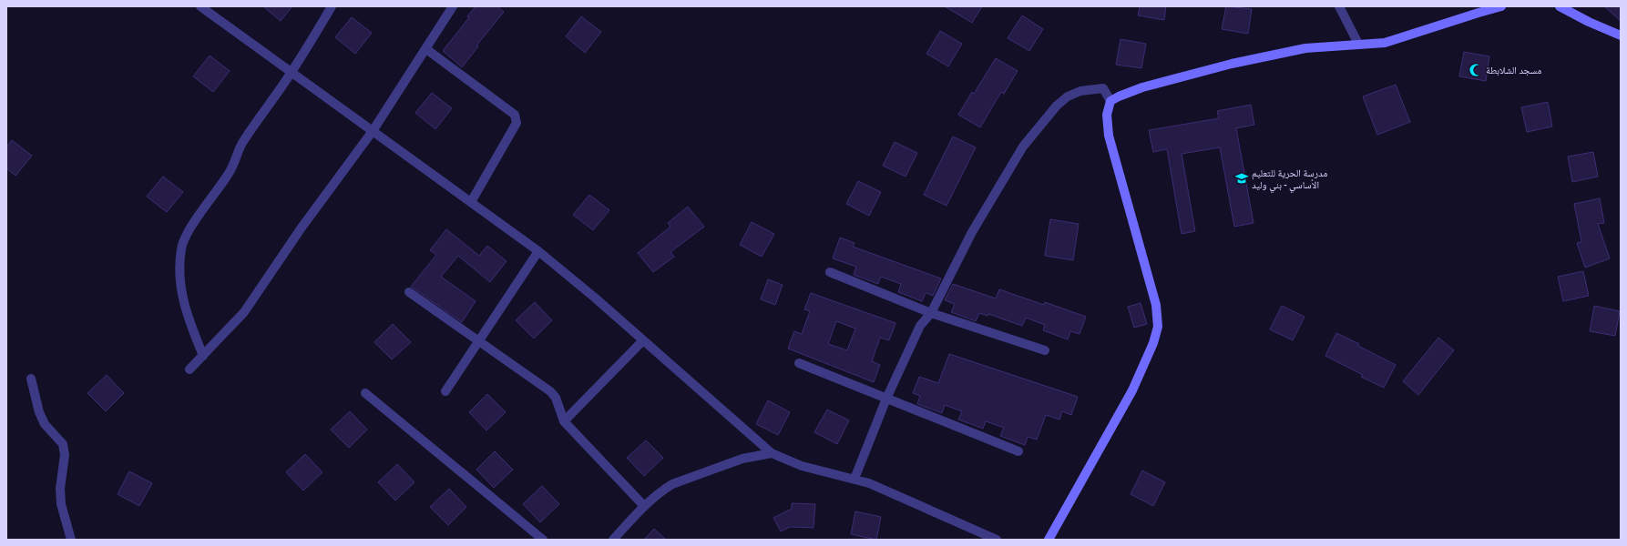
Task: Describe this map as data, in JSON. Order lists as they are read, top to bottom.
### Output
{
  "places": {
    "mosque": ["مسجد الشلابطة"],
    "school or university": ["مدرسة الحرية للتعليم الأساسي - بني وليد"]
  }
}
